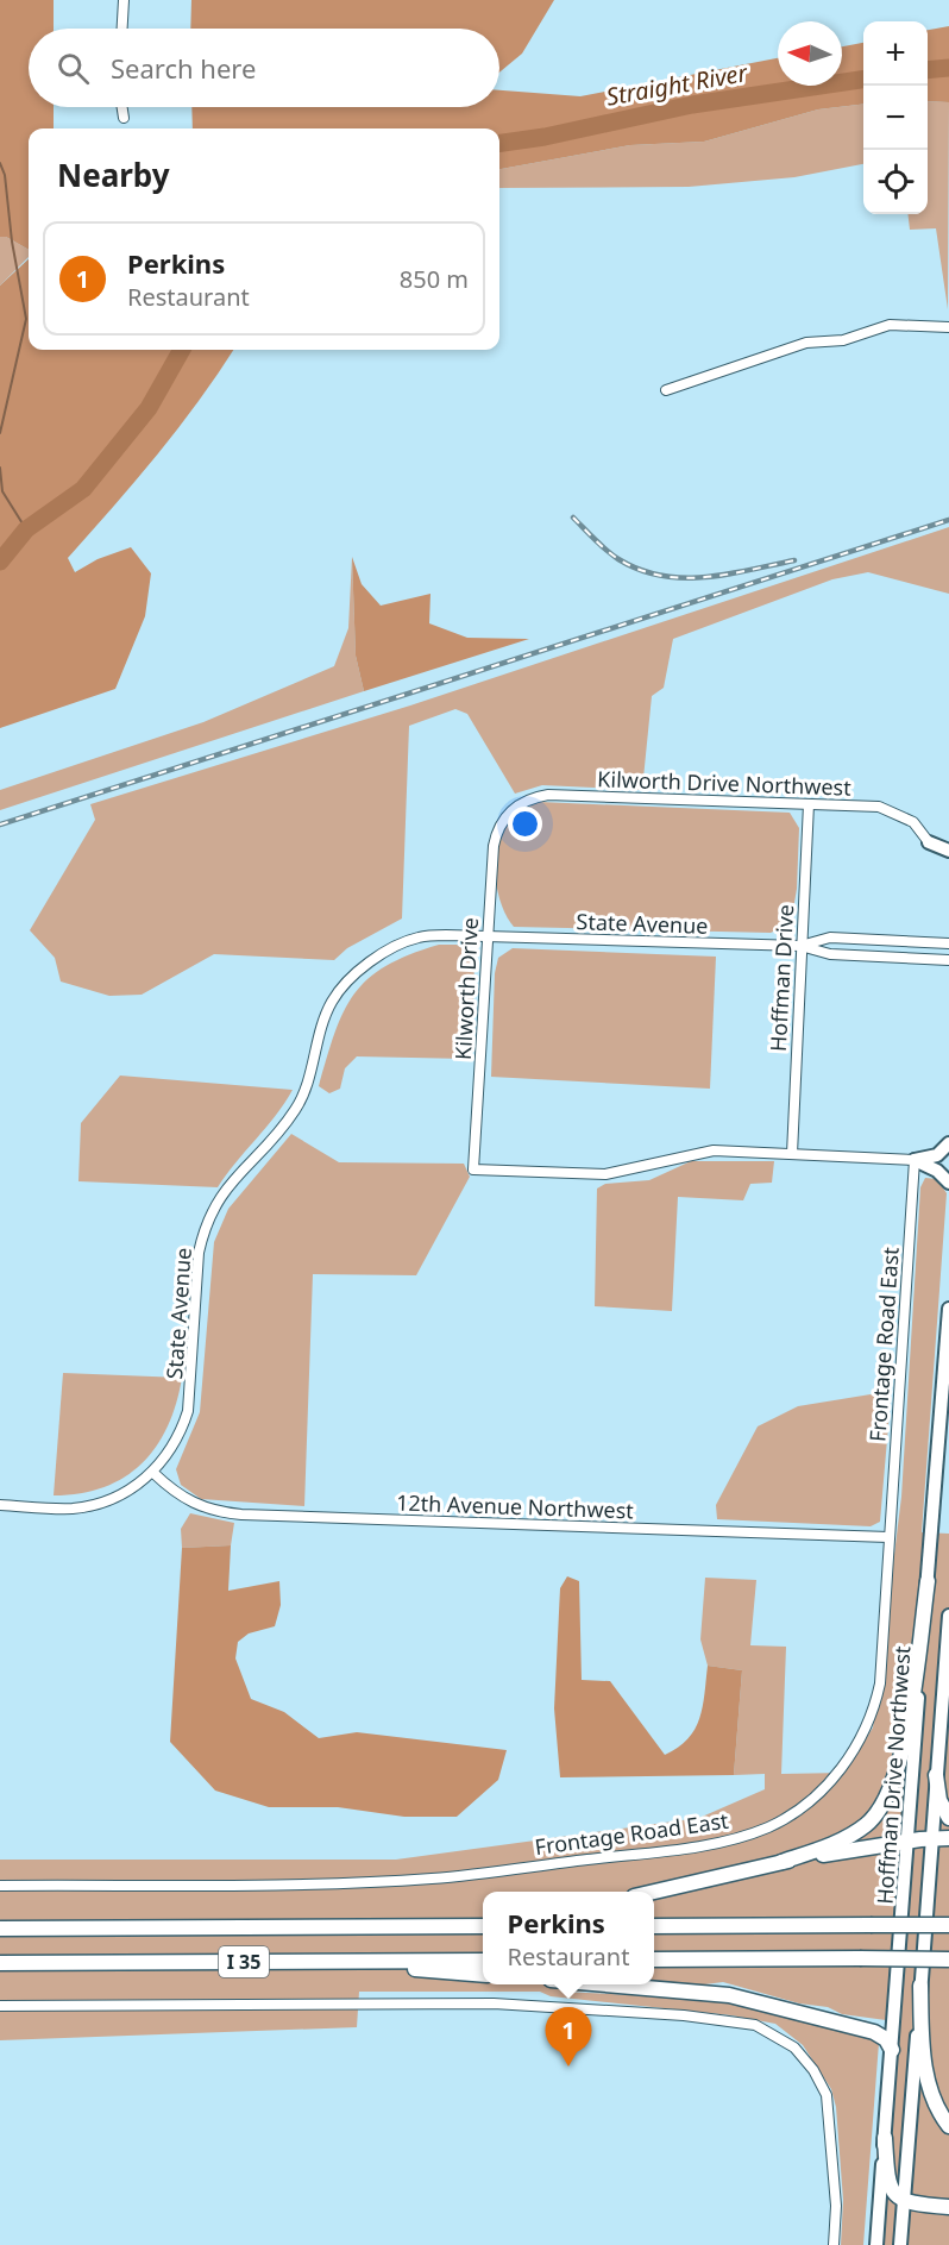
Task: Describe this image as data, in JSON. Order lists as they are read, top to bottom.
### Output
{
  "streets": {
    "highway": ["I 35"],
    "main road": ["Hoffman Drive Northwest"],
    "street": [
      "Kilworth Drive Northwest",
      "State Avenue",
      "Hoffman Drive",
      "Kilworth Drive",
      "Frontage Road East",
      "12th Avenue Northwest"
    ]
  },
  "crossings": [
    ["Kilworth Drive Northwest", "Hoffman Drive"],
    ["Kilworth Drive Northwest", "Kilworth Drive"],
    ["State Avenue", "Hoffman Drive"],
    ["State Avenue", "Kilworth Drive"],
    ["State Avenue", "12th Avenue Northwest"],
    ["Hoffman Drive", "Kilworth Drive"],
    ["Frontage Road East", "12th Avenue Northwest"]
  ],
  "water": ["Straight River"],
  "north": "left",
  "page": {
    "map_buttons": ["+", "−"],
    "search": "Search here",
    "heading": "Nearby",
    "list": [
      {
        "mark": "1",
        "name": "Perkins",
        "note": "Restaurant",
        "value": "850 m"
      }
    ],
    "popup": ["Perkins", "Restaurant"],
    "pins": "1"
  }
}
